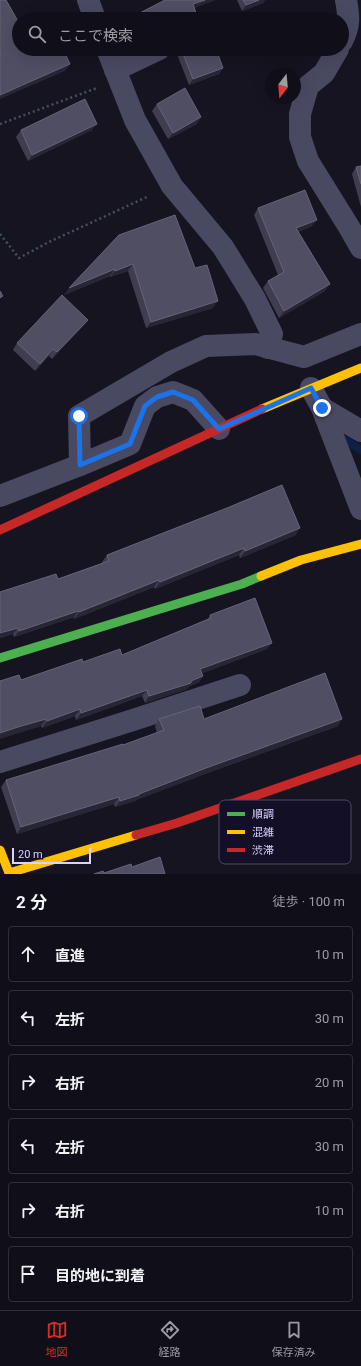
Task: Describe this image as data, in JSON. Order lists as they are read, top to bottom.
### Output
{
  "legend": ["順調", "混雑", "渋滞"],
  "scale_bar": "20 m",
  "north": "bottom",
  "page": {
    "search": "ここで検索",
    "scale": "20 m",
    "heading": ["2 分", "徒歩 · 100 m"],
    "list": [
      ["直進", "10 m"],
      ["左折", "30 m"],
      ["右折", "20 m"],
      ["左折", "30 m"],
      ["右折", "10 m"],
      "目的地に到着"
    ],
    "nav": ["地図", "経路", "保存済み"]
  }
}
